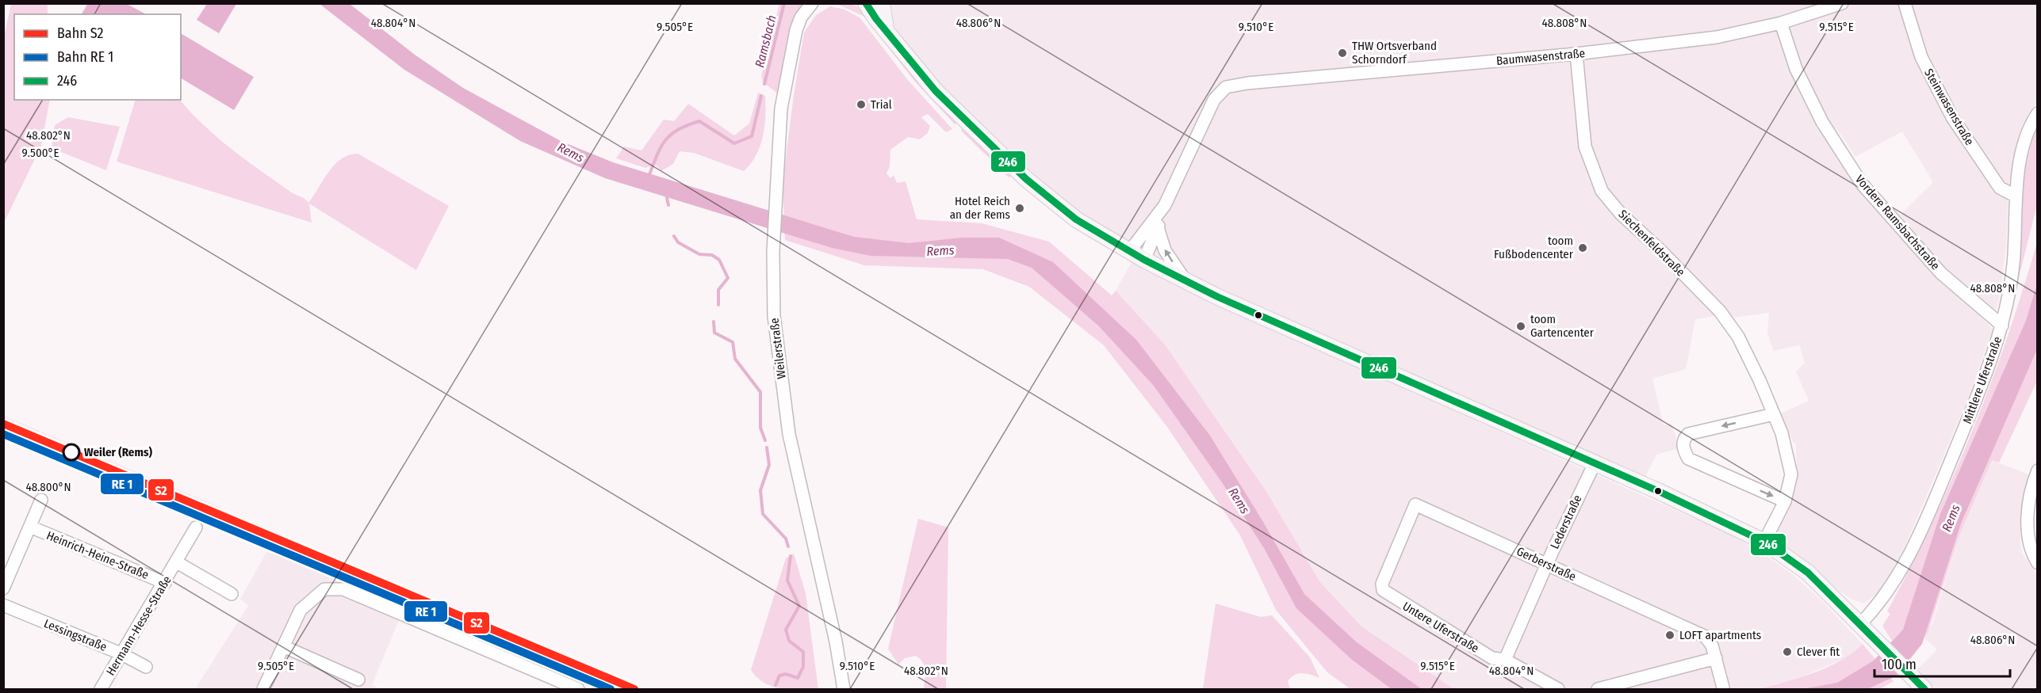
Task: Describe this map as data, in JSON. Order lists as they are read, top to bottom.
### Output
{
  "streets": {
    "street": [
      "Baumwasenstraße",
      "Steinwasenstraße",
      "Vordere Ramsbachstraße",
      "Siechenfeldstraße",
      "Weilerstraße",
      "Mittlere Uferstraße",
      "Lederstraße",
      "Heinrich-Heine-Straße",
      "Gerberstraße",
      "Hermann-Hesse-Straße",
      "Untere Uferstraße",
      "Lessingstraße"
    ]
  },
  "crossings": [
    ["Baumwasenstraße", "Vordere Ramsbachstraße"],
    ["Baumwasenstraße", "Siechenfeldstraße"],
    ["Steinwasenstraße", "Mittlere Uferstraße"],
    ["Vordere Ramsbachstraße", "Mittlere Uferstraße"],
    ["Lederstraße", "Gerberstraße"],
    ["Lederstraße", "Untere Uferstraße"],
    ["Heinrich-Heine-Straße", "Hermann-Hesse-Straße"],
    ["Gerberstraße", "Untere Uferstraße"],
    ["Hermann-Hesse-Straße", "Lessingstraße"]
  ],
  "water": ["Ramsbach", "Rems"],
  "places": [
    "THW Ortsverband Schorndorf",
    "Trial",
    "Hotel Reich an der Rems",
    "toom Fußbodencenter",
    "toom Gartencenter",
    "Weiler (Rems)",
    "LOFT apartments",
    "Clever fit"
  ],
  "lines": ["transit line 246", "rail line S2"],
  "legend": ["Bahn S2", "Bahn RE 1", "246"],
  "scale_bar": "100 m",
  "coordinates": [
    "48.804°N",
    "48.806°N",
    "48.808°N",
    "9.505°E",
    "9.510°E",
    "9.515°E",
    "48.802°N",
    "9.500°E",
    "48.800°N"
  ]
}
